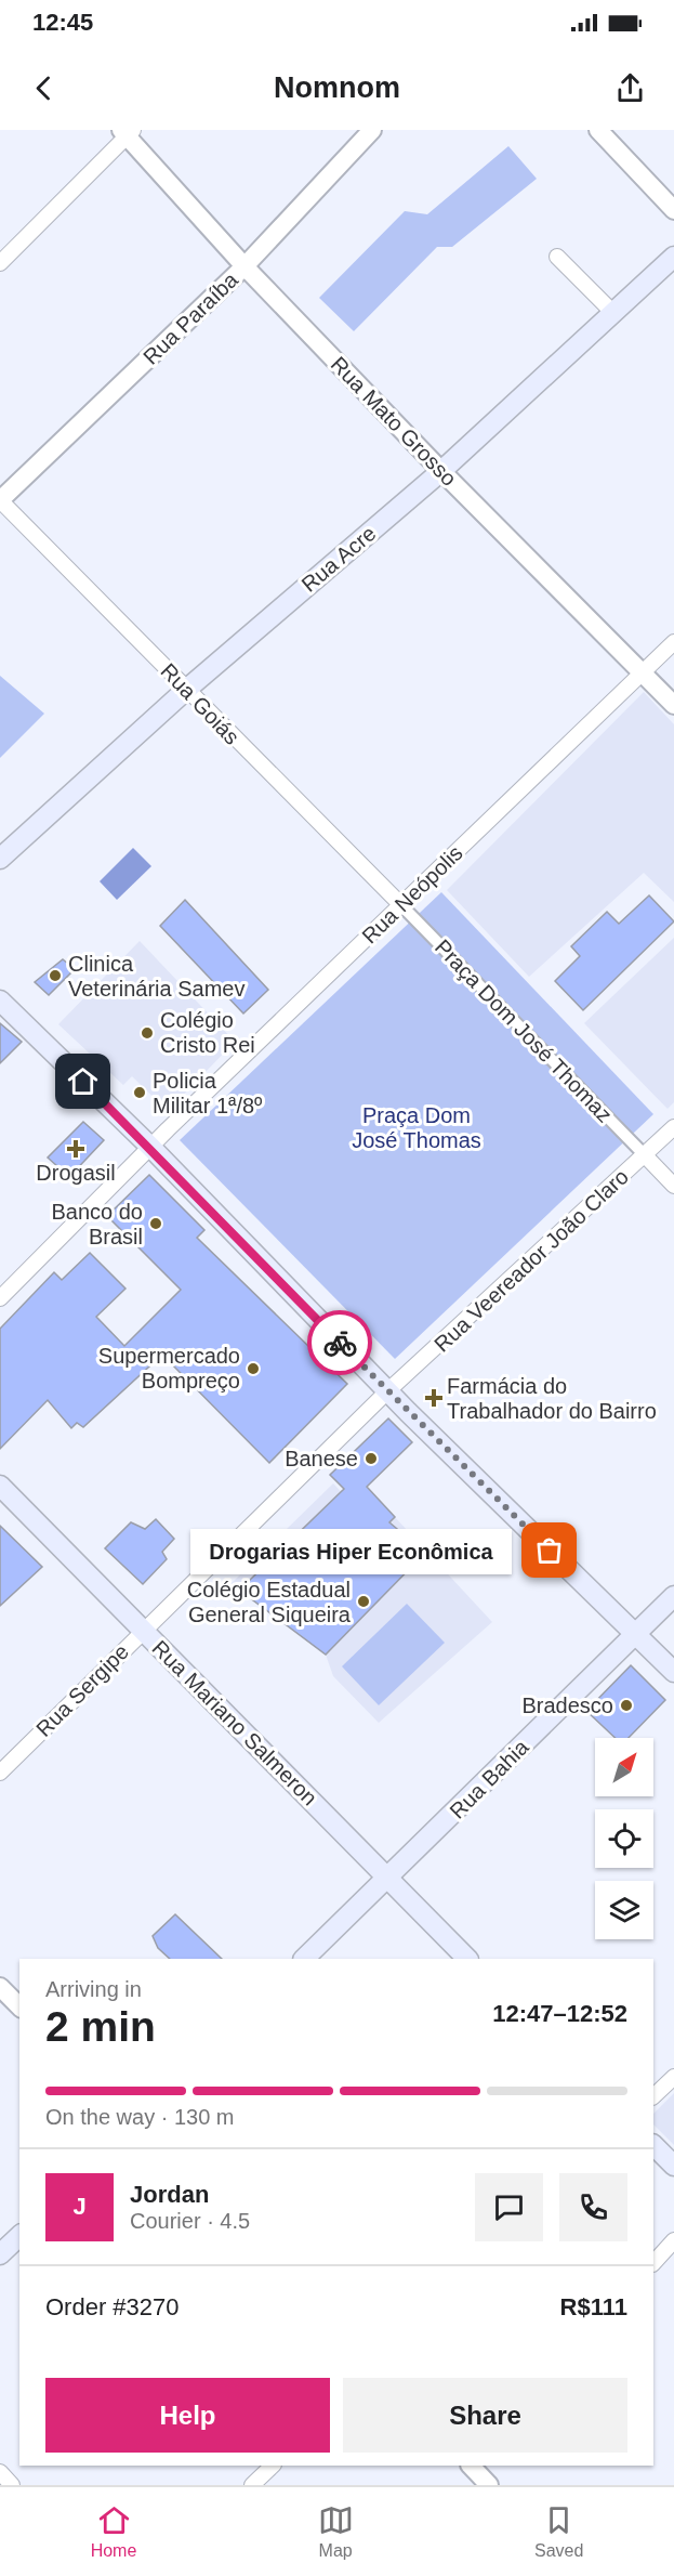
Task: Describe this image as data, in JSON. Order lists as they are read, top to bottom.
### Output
{
  "streets": {
    "main road": ["Rua Acre", "Rua Mariano Salmeron", "Rua Bahia"],
    "street": [
      "Rua Paraíba",
      "Rua Mato Grosso",
      "Rua Goiás",
      "Rua Neópolis",
      "Praça Dom José Thomaz",
      "Rua Veereador João Claro",
      "Rua Sergipe"
    ]
  },
  "crossings": [
    ["Rua Paraíba", "Rua Mato Grosso"],
    ["Rua Paraíba", "Rua Goiás"],
    ["Rua Mato Grosso", "Rua Acre"],
    ["Rua Mato Grosso", "Rua Neópolis"],
    ["Rua Acre", "Rua Goiás"],
    ["Rua Goiás", "Rua Neópolis"],
    ["Rua Goiás", "Praça Dom José Thomaz"],
    ["Rua Neópolis", "Praça Dom José Thomaz"],
    ["Praça Dom José Thomaz", "Rua Veereador João Claro"],
    ["Rua Veereador João Claro", "Rua Sergipe"],
    ["Rua Sergipe", "Rua Mariano Salmeron"],
    ["Rua Mariano Salmeron", "Rua Bahia"]
  ],
  "parks": ["Praça Dom José Thomas"],
  "places": {
    "other": [
      "Clinica Veterinária Samev",
      "Colégio Cristo Rei",
      "Policia Militar 1ª/8º",
      "Banco do Brasil",
      "Supermercado Bompreço",
      "Banese",
      "Drogarias Hiper Econômica",
      "Colégio Estadual General Siqueira",
      "Bradesco"
    ],
    "health": ["Drogasil", "Farmácia do Trabalhador do Bairro"]
  },
  "north": "top right",
  "page": {
    "status": "12:45",
    "header": "Nomnom",
    "bubble": "Drogarias Hiper Econômica",
    "heading": ["2 min", "Arriving in", "12:47–12:52"],
    "panel": [
      "Jordan",
      "Courier · 4.5",
      "Order #3270",
      "R$111"
    ],
    "bar": "On the way · 130 m",
    "round": "J",
    "buttons": ["Help", "Share"],
    "tabs": ["Home", "Map", "Saved"]
  }
}
